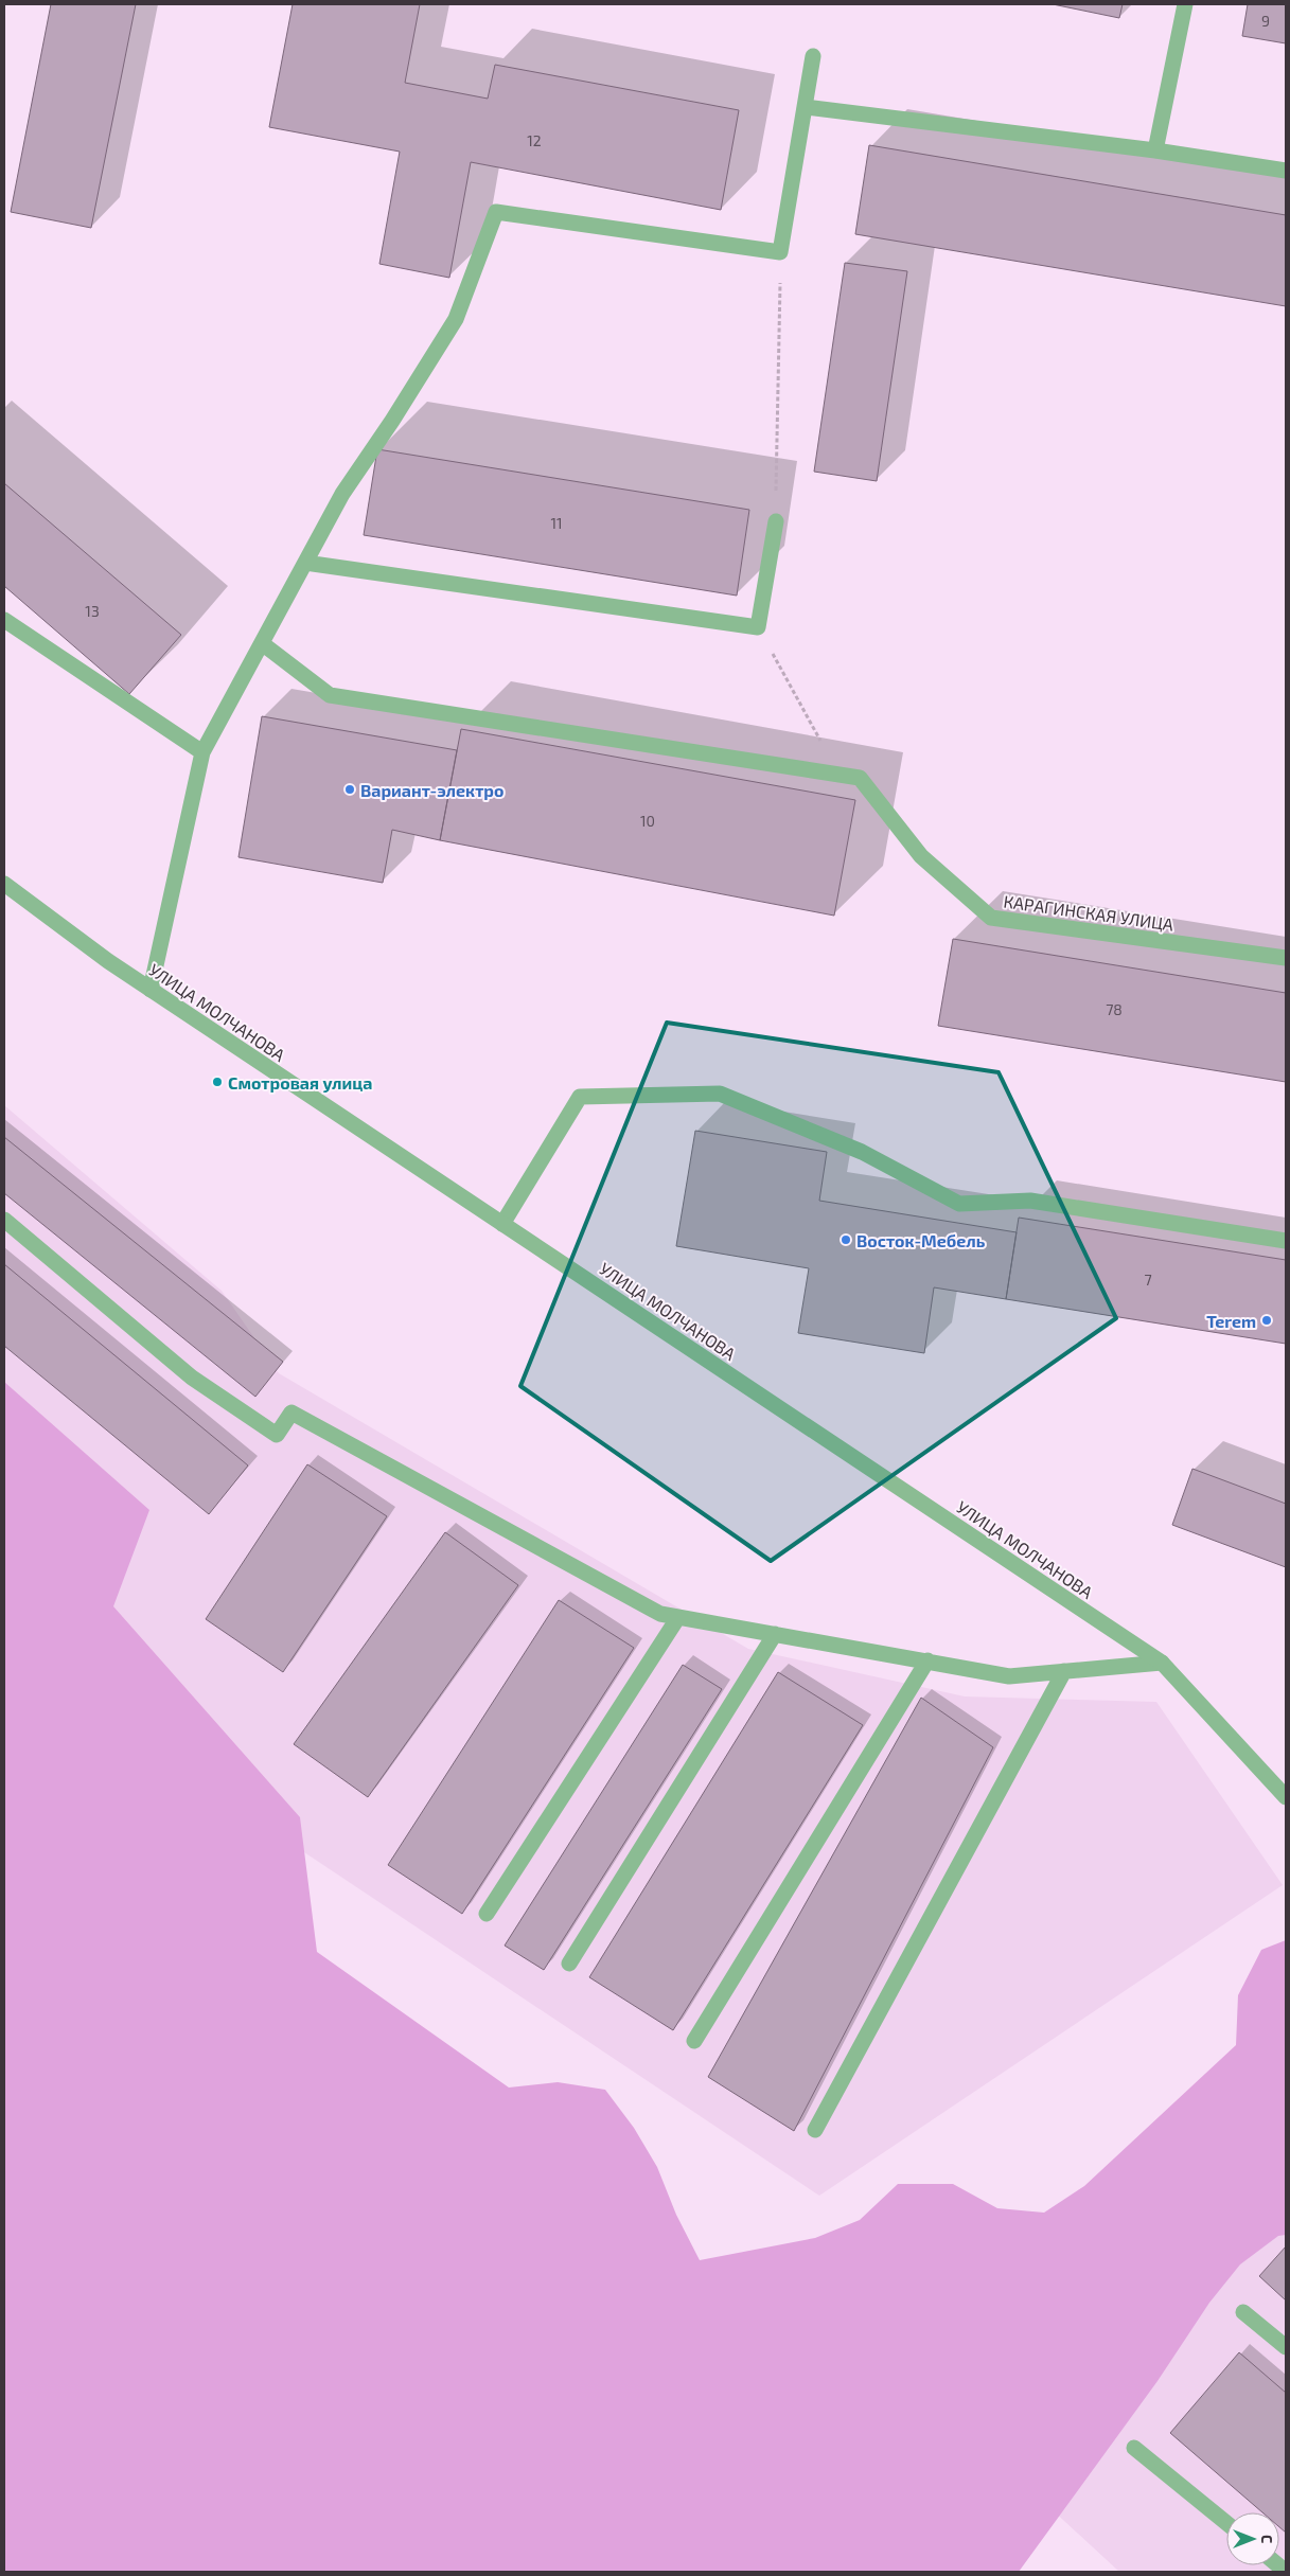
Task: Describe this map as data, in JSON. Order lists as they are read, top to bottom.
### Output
{
  "streets": {
    "street": ["КАРАГИНСКАЯ УЛИЦА", "УЛИЦА МОЛЧАНОВА"]
  },
  "places": [
    "Вариант-электро",
    "Смотровая улица",
    "Восток-Мебель",
    "Terem"
  ],
  "house_numbers": [
    "9",
    "12",
    "11",
    "13",
    "10",
    "78",
    "7"
  ],
  "north": "right"
}
